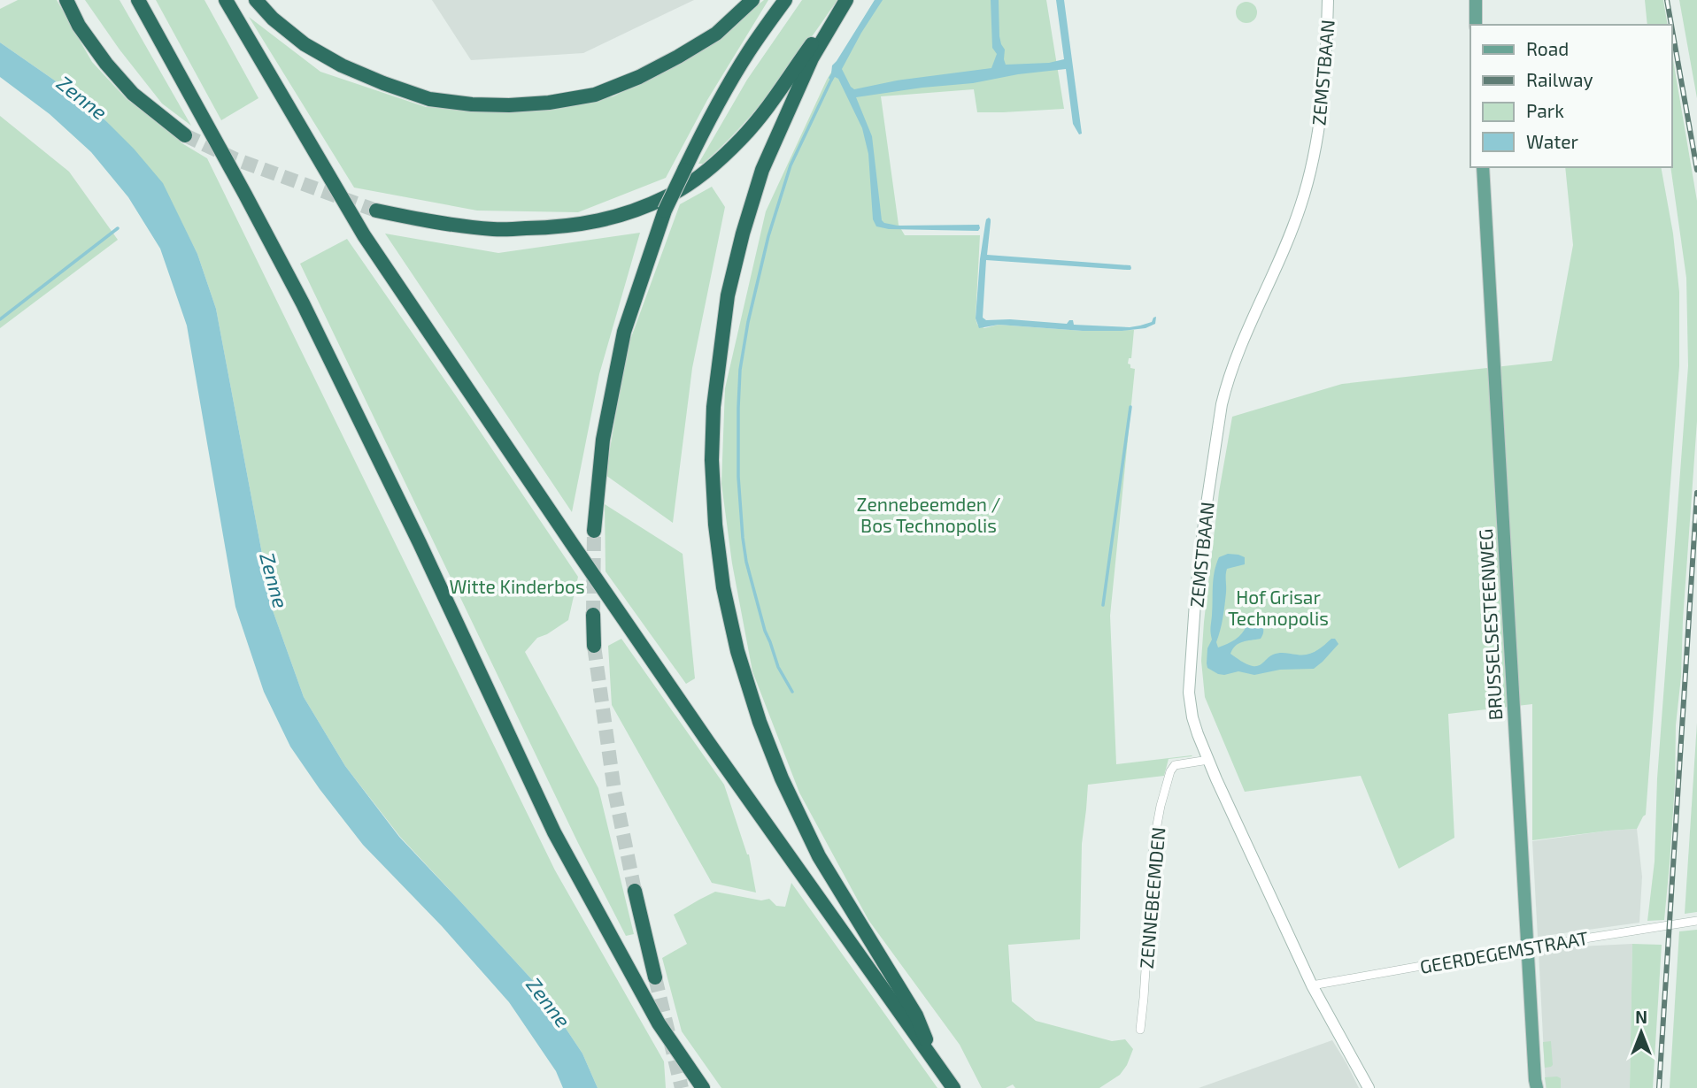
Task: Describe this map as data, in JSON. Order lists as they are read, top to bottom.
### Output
{
  "streets": {
    "main road": ["BRUSSELSESTEENWEG"],
    "street": ["ZEMSTBAAN", "ZENNEBEEMDEN", "GEERDEGEMSTRAAT"]
  },
  "crossings": [
    ["ZEMSTBAAN", "ZENNEBEEMDEN"],
    ["ZEMSTBAAN", "GEERDEGEMSTRAAT"],
    ["BRUSSELSESTEENWEG", "GEERDEGEMSTRAAT"]
  ],
  "water": ["Zenne"],
  "parks": ["Zennebeemden / Bos Technopolis", "Witte Kinderbos", "Hof Grisar Technopolis"],
  "legend": [
    "Road",
    "Railway",
    "Park",
    "Water"
  ],
  "north": "top"
}
